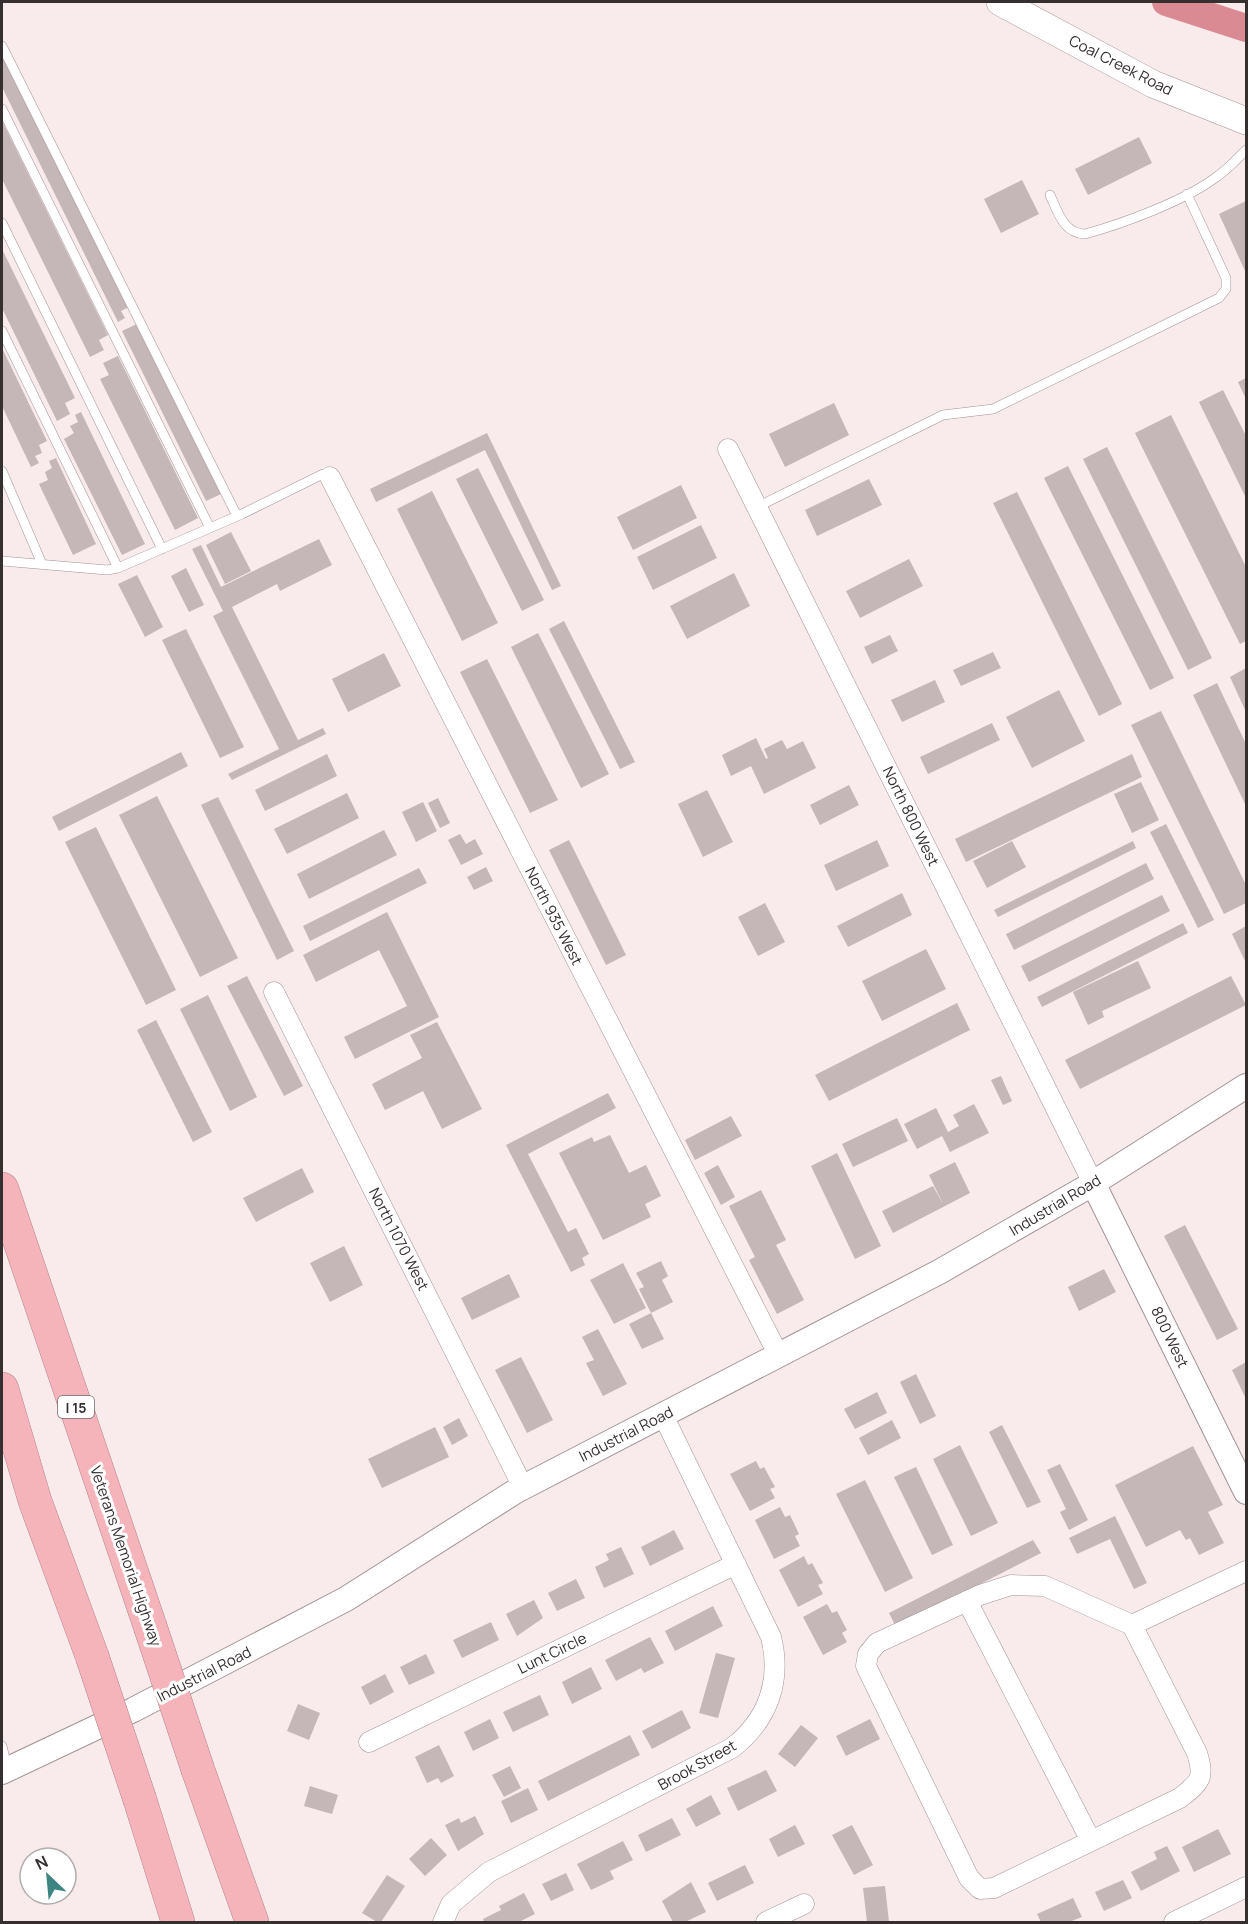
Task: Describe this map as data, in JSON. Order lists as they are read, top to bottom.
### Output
{
  "streets": {
    "highway": ["I 15", "Veterans Memorial Highway"],
    "main road": ["Coal Creek Road"],
    "street": [
      "North 800 West",
      "North 935 West",
      "Industrial Road",
      "North 1070 West",
      "800 West",
      "Lunt Circle",
      "Brook Street"
    ]
  },
  "crossings": [
    ["North 800 West", "Industrial Road"],
    ["North 800 West", "800 West"],
    ["North 935 West", "Industrial Road"],
    ["Industrial Road", "North 1070 West"],
    ["Industrial Road", "800 West"],
    ["Industrial Road", "Brook Street"],
    ["Lunt Circle", "Brook Street"]
  ],
  "north": "top left"
}
